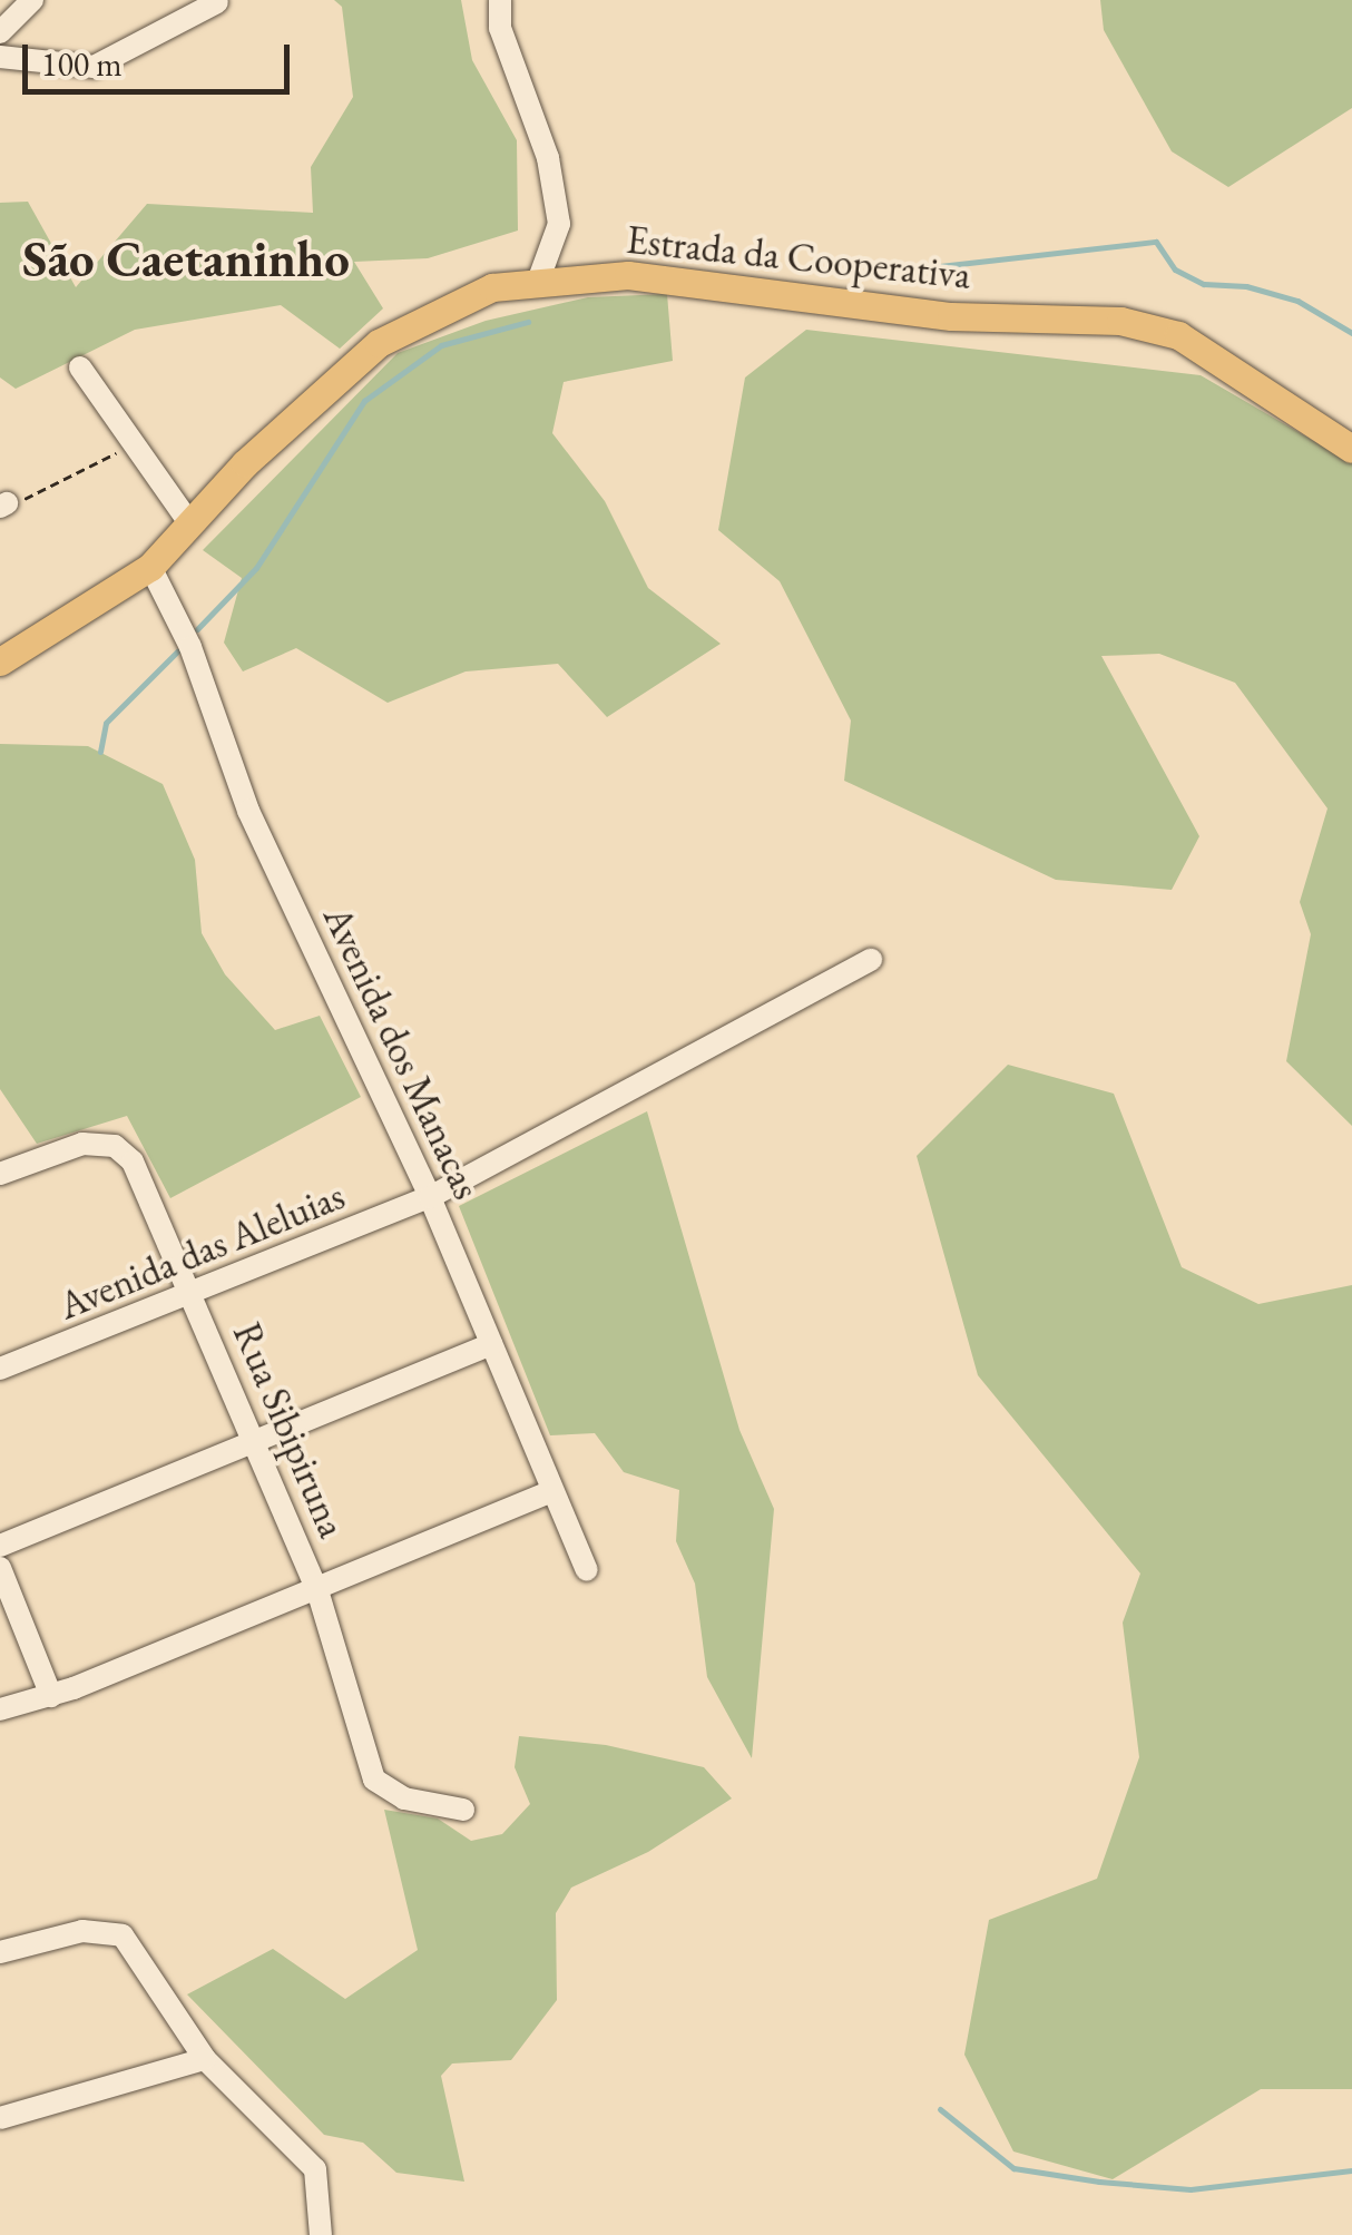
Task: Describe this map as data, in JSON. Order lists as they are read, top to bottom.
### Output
{
  "streets": {
    "main road": ["Estrada da Cooperativa"],
    "street": ["Avenida dos Manacas", "Avenida das Aleluias", "Rua Sibipiruna"]
  },
  "crossings": [
    ["Estrada da Cooperativa", "Avenida dos Manacas"],
    ["Avenida dos Manacas", "Avenida das Aleluias"],
    ["Avenida das Aleluias", "Rua Sibipiruna"]
  ],
  "districts": ["São Caetaninho"],
  "scale_bar": "100 m"
}
